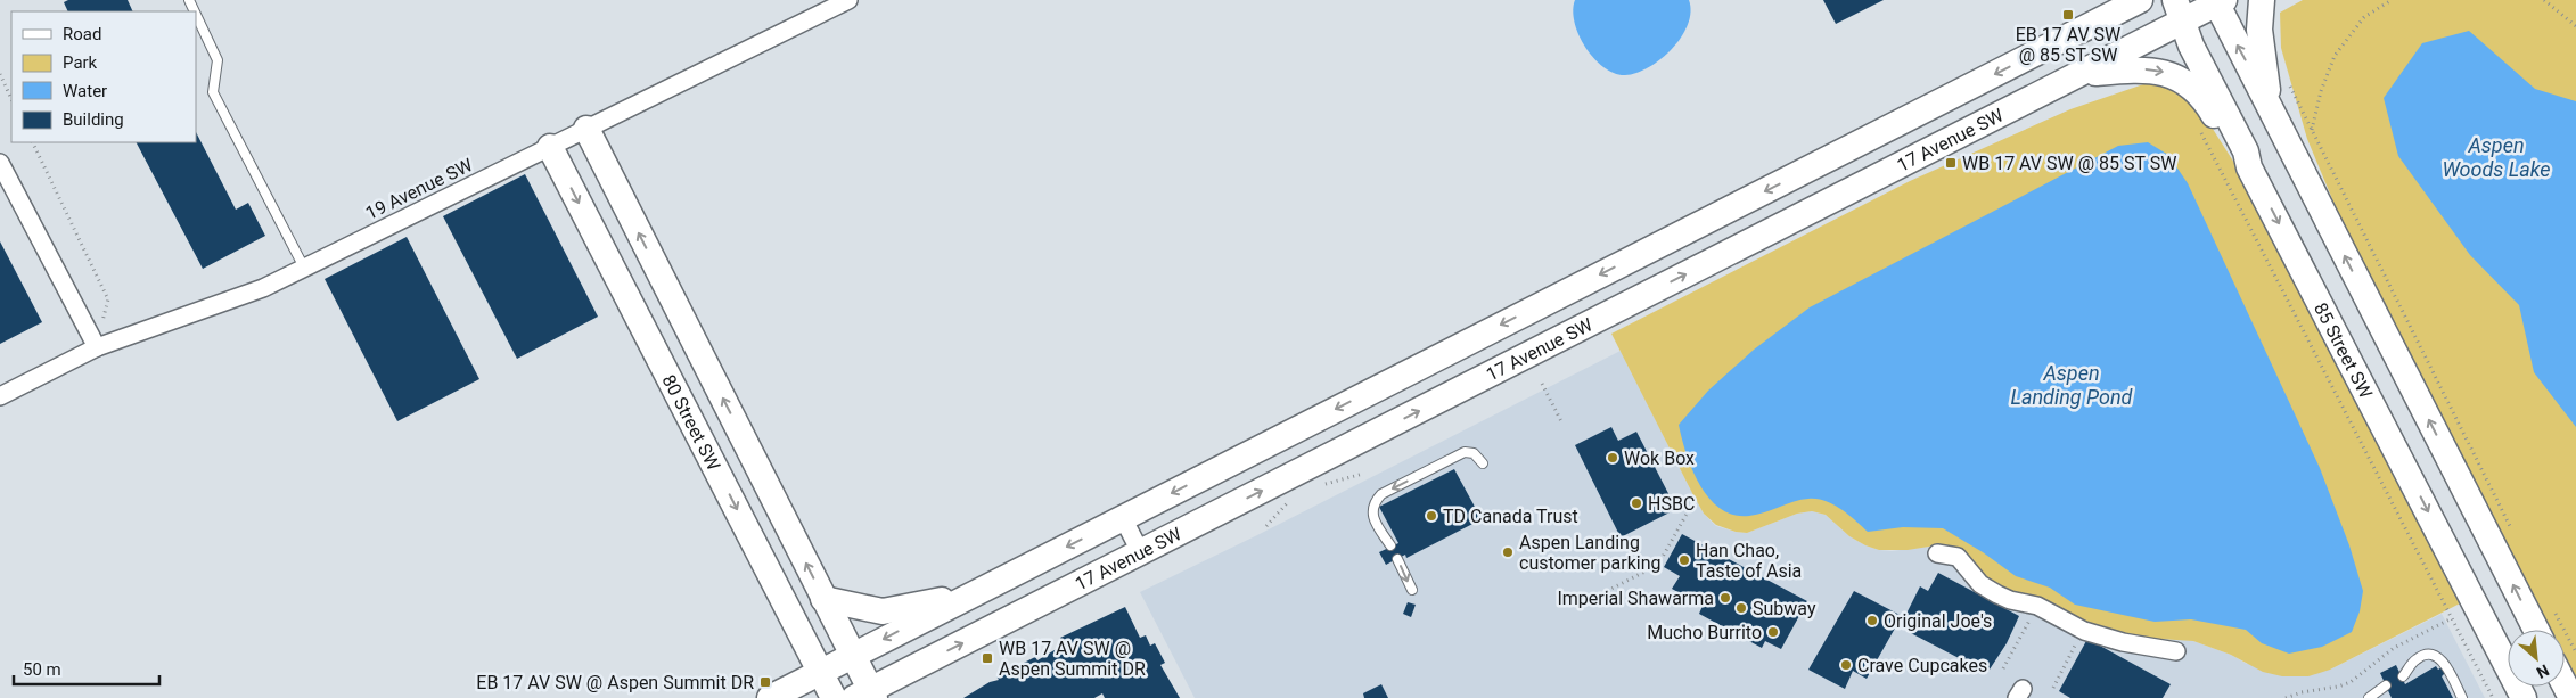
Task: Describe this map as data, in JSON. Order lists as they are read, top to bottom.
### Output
{
  "streets": {
    "main road": ["17 Avenue SW", "85 Street SW", "80 Street SW"],
    "street": ["19 Avenue SW"]
  },
  "crossings": [
    ["17 Avenue SW", "85 Street SW"],
    ["17 Avenue SW", "80 Street SW"],
    ["19 Avenue SW", "80 Street SW"]
  ],
  "water": ["Aspen Woods Lake", "Aspen Landing Pond"],
  "places": {
    "transit": [
      "EB 17 AV SW @ 85 ST SW",
      "WB 17 AV SW @ 85 ST SW",
      "WB 17 AV SW @ Aspen Summit DR",
      "EB 17 AV SW @ Aspen Summit DR"
    ],
    "other": [
      "Wok Box",
      "HSBC",
      "TD Canada Trust",
      "Aspen Landing customer parking",
      "Han Chao, Taste of Asia",
      "Imperial Shawarma",
      "Subway",
      "Original Joe's",
      "Mucho Burrito",
      "Crave Cupcakes"
    ]
  },
  "legend": [
    "Road",
    "Park",
    "Water",
    "Building"
  ],
  "scale_bar": "50 m",
  "north": "bottom right"
}
